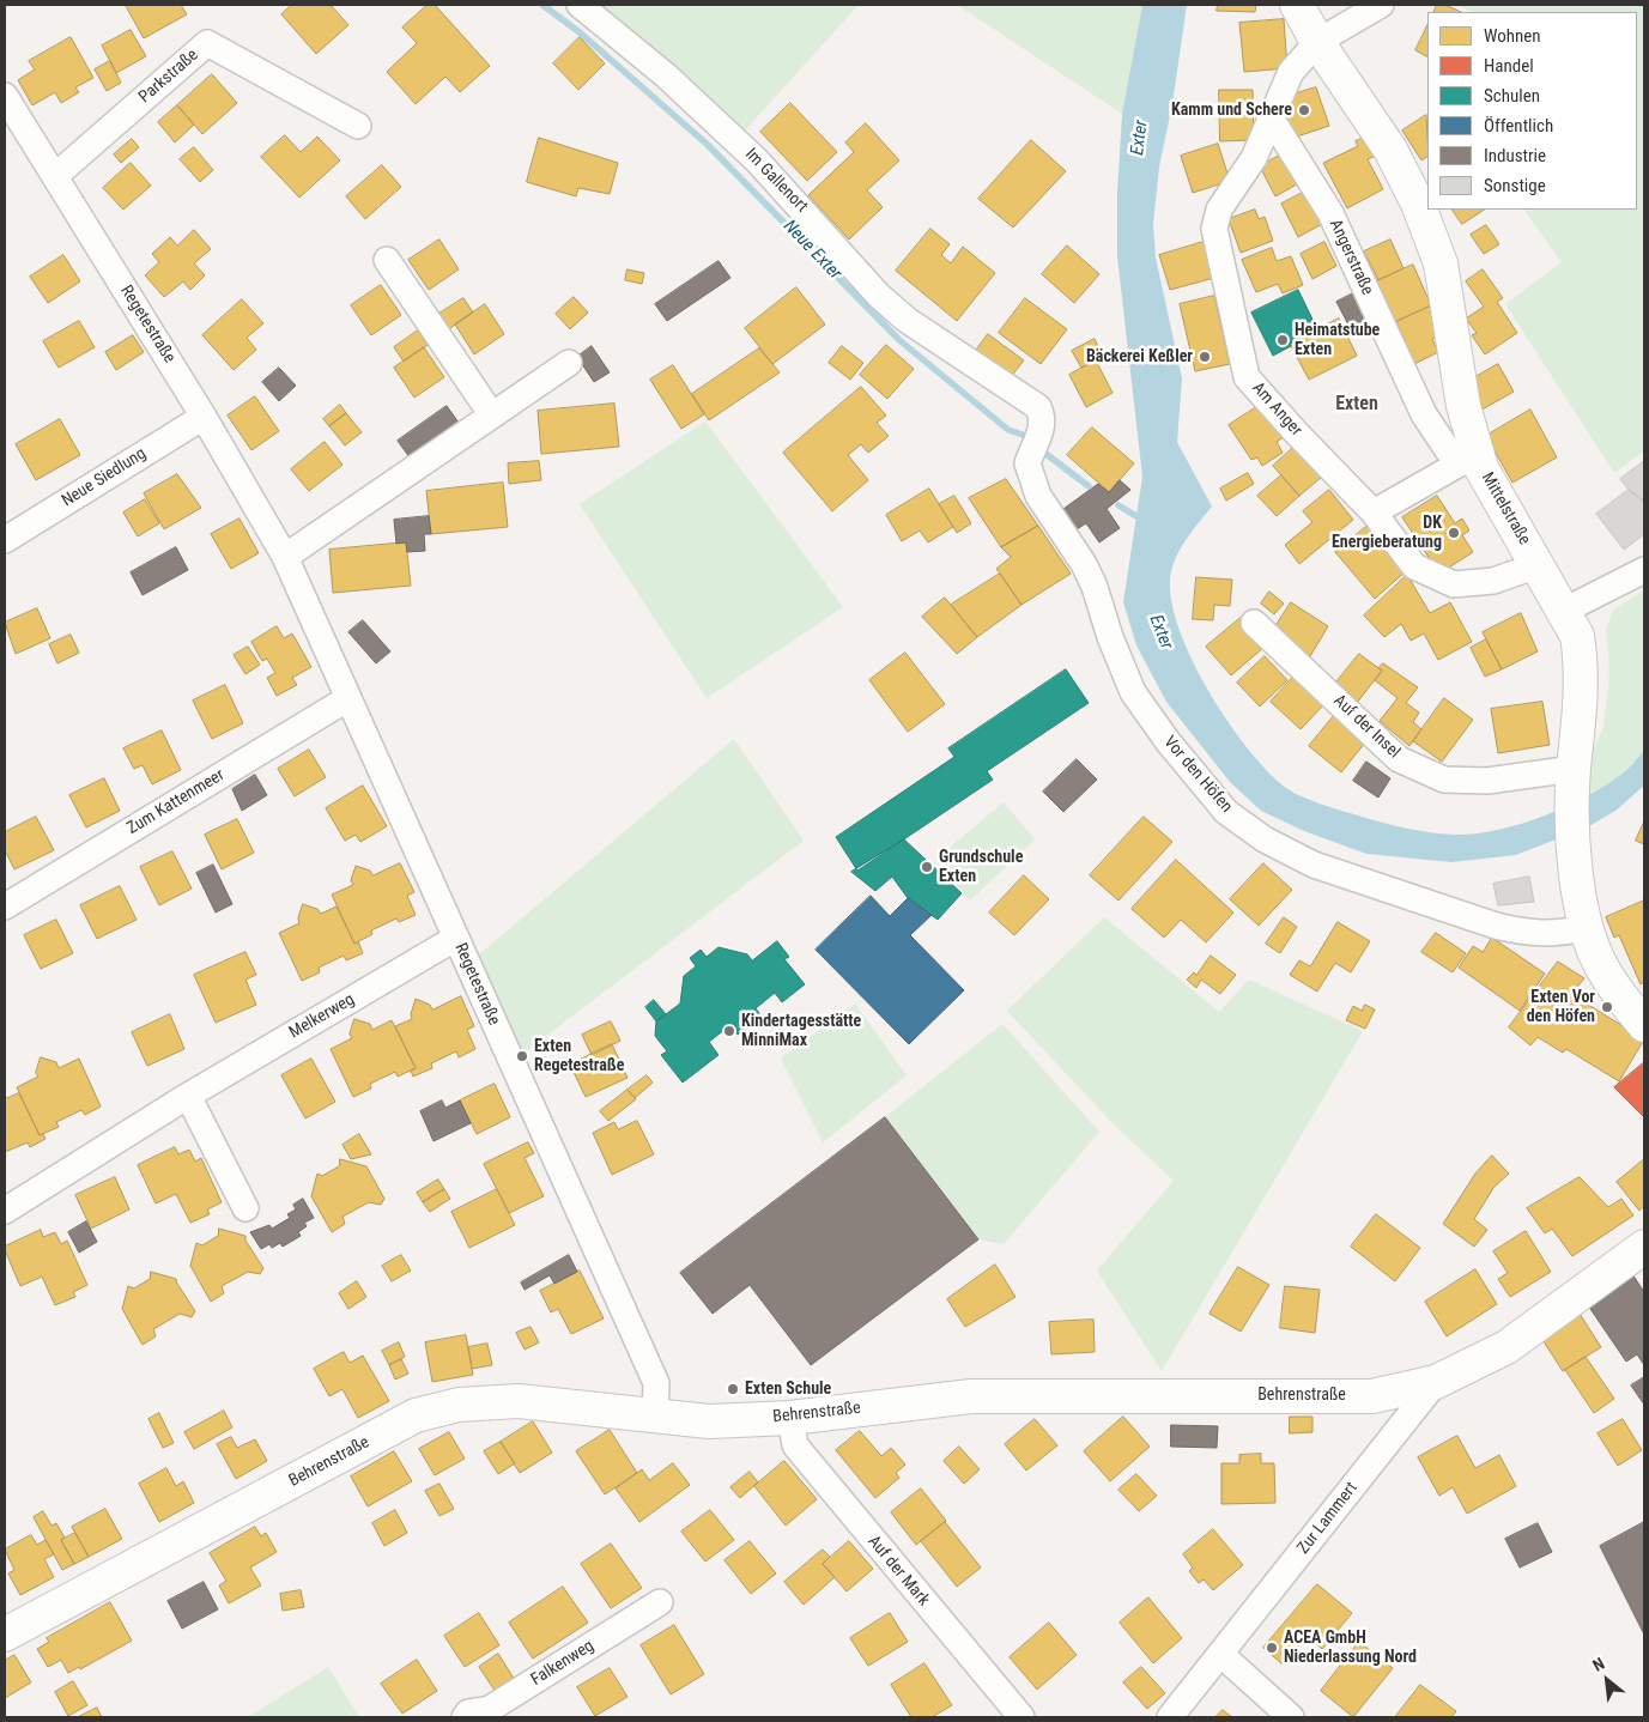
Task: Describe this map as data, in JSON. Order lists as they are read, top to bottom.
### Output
{
  "streets": {
    "main road": ["Mittelstraße", "Behrenstraße"],
    "street": [
      "Parkstraße",
      "Im Gallenort",
      "Angerstraße",
      "Regetestraße",
      "Am Anger",
      "Neue Siedlung",
      "Auf der Insel",
      "Vor den Höfen",
      "Zum Kattenmeer",
      "Melkerweg",
      "Zur Lammert",
      "Auf der Mark",
      "Falkenweg"
    ]
  },
  "crossings": [
    ["Parkstraße", "Regetestraße"],
    ["Im Gallenort", "Vor den Höfen"],
    ["Angerstraße", "Am Anger"],
    ["Angerstraße", "Mittelstraße"],
    ["Regetestraße", "Neue Siedlung"],
    ["Regetestraße", "Zum Kattenmeer"],
    ["Regetestraße", "Melkerweg"],
    ["Regetestraße", "Behrenstraße"],
    ["Am Anger", "Mittelstraße"],
    ["Mittelstraße", "Auf der Insel"],
    ["Mittelstraße", "Vor den Höfen"],
    ["Behrenstraße", "Zur Lammert"],
    ["Behrenstraße", "Auf der Mark"]
  ],
  "districts": ["Exten"],
  "water": ["Exter", "Neue Exter"],
  "places": [
    "Kamm und Schere",
    "Heimatstube Exten",
    "Bäckerei Keßler",
    "DK Energieberatung",
    "Grundschule Exten",
    "Exten Vor den Höfen",
    "Kindertagesstätte MinniMax",
    "Exten Regetestraße",
    "Exten Schule",
    "ACEA GmbH Niederlassung Nord"
  ],
  "legend": [
    "Wohnen",
    "Handel",
    "Schulen",
    "Öffentlich",
    "Industrie",
    "Sonstige"
  ],
  "north": "top left"
}
